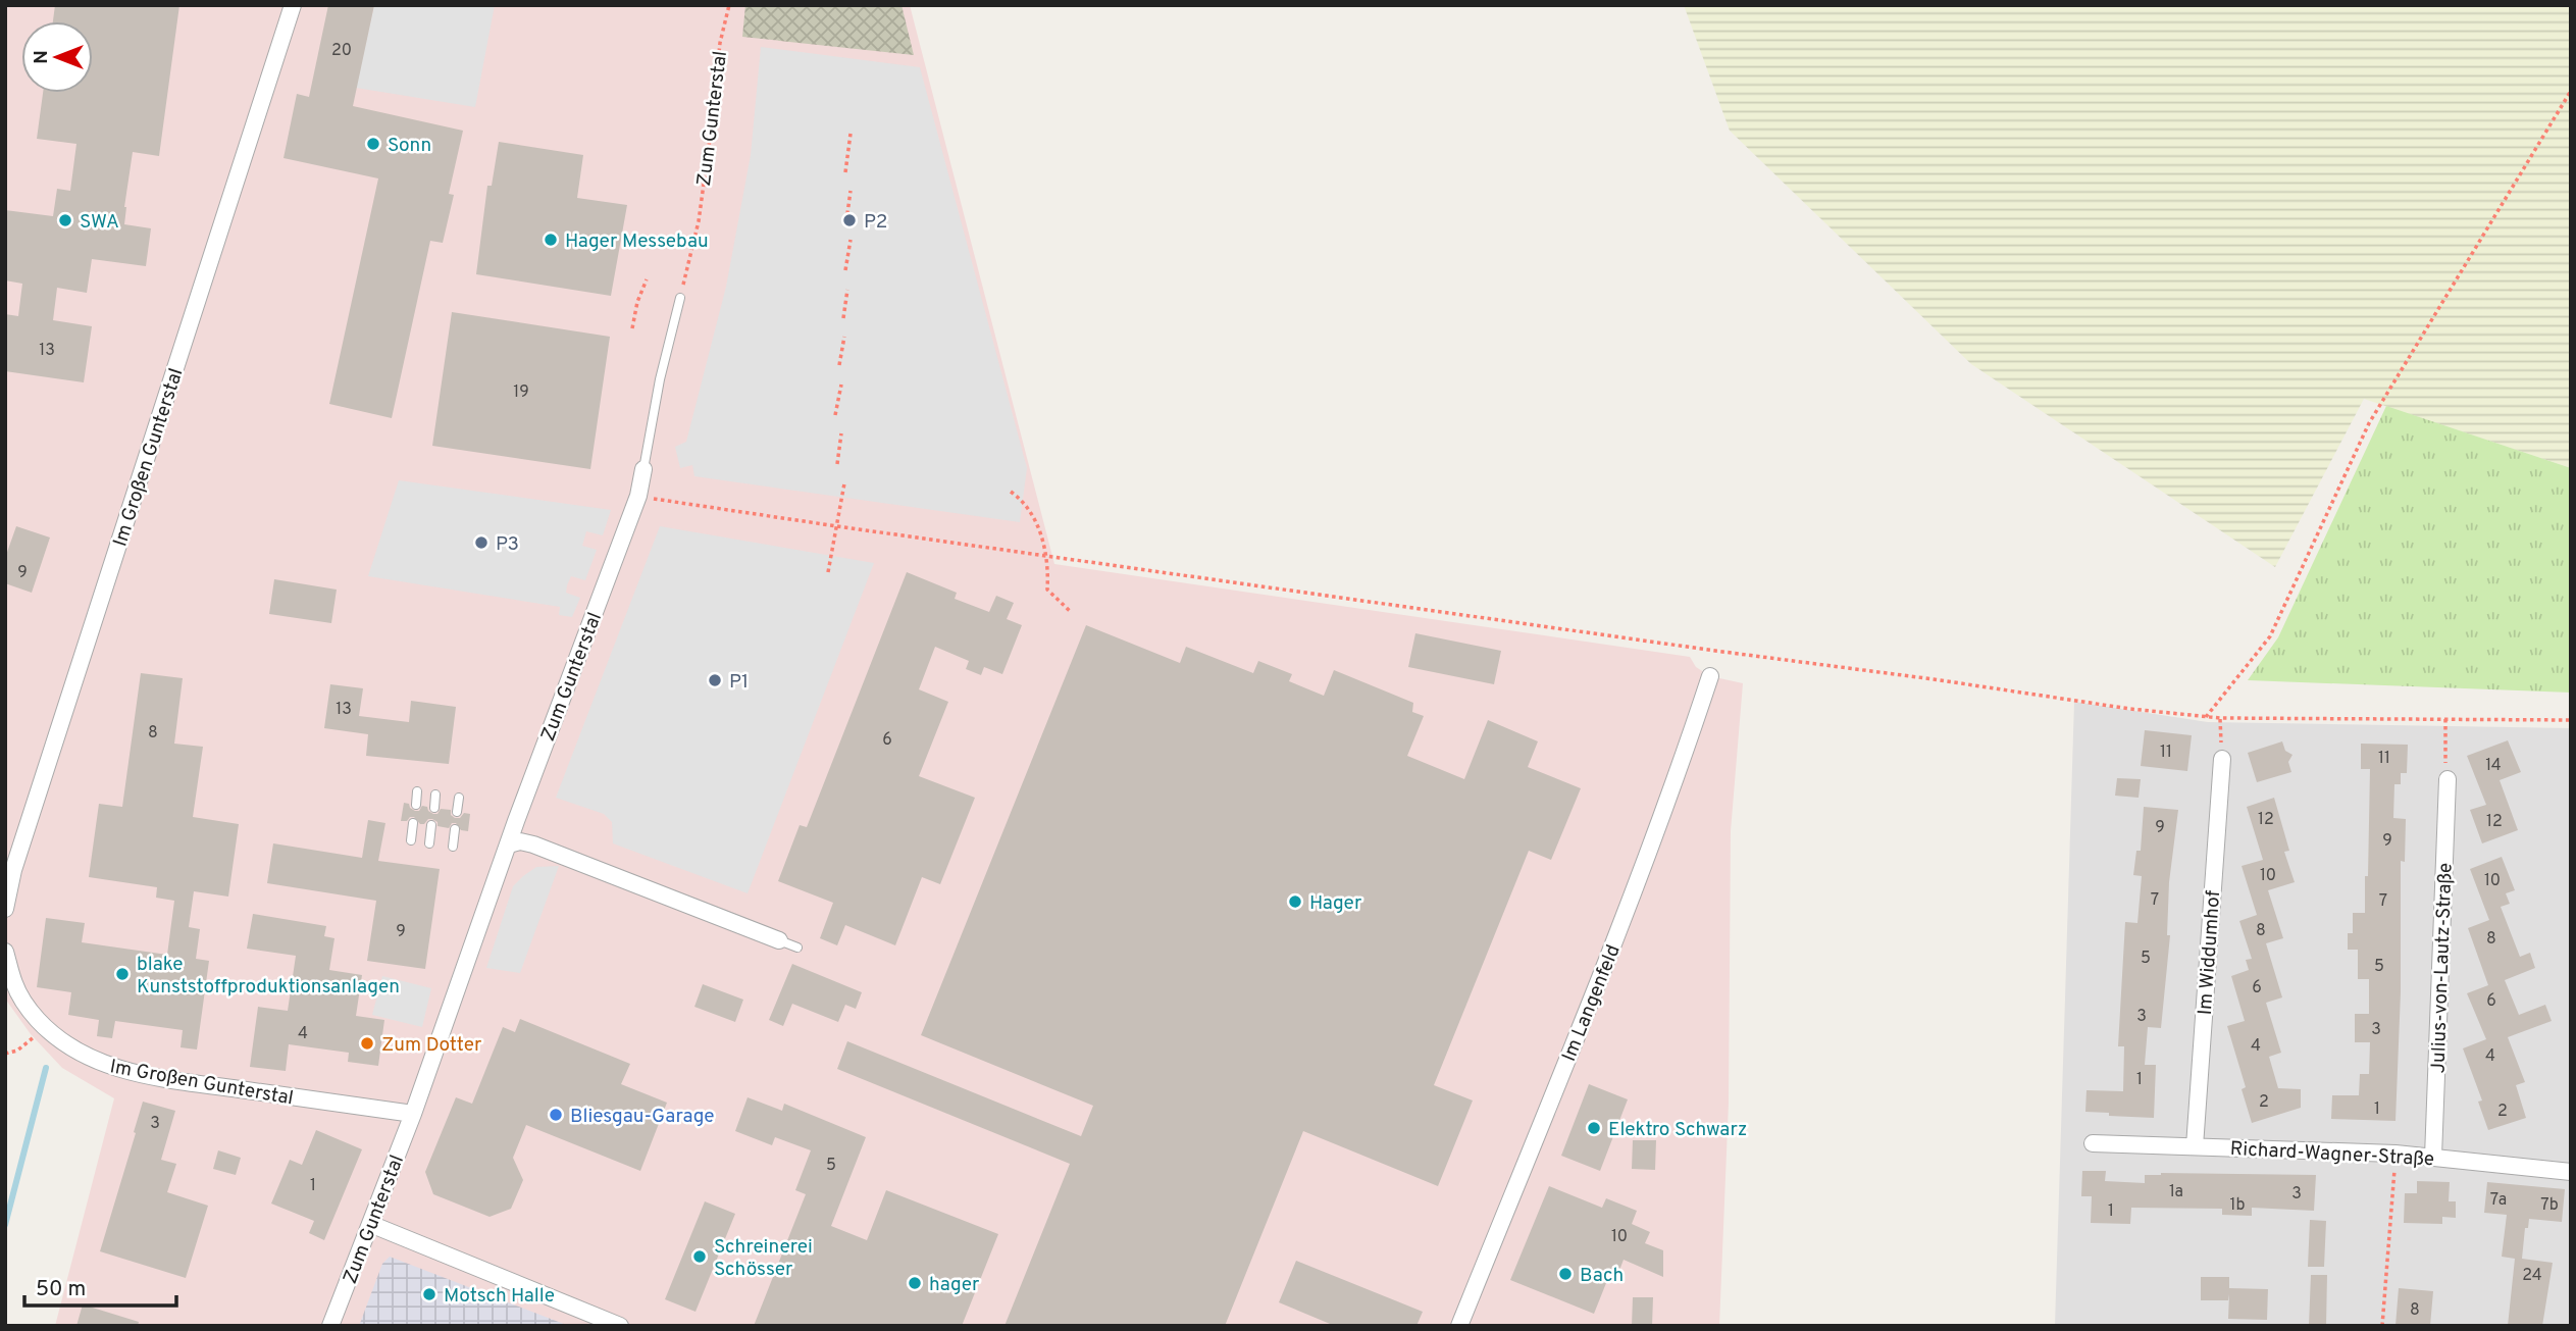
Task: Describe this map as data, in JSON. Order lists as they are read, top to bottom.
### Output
{
  "streets": {
    "street": [
      "Zum Gunterstal",
      "Im Großen Gunterstal",
      "Im Widdumhof",
      "Julius-von-Lautz-Straße",
      "Im Langenfeld",
      "Richard-Wagner-Straße"
    ]
  },
  "crossings": [
    ["Zum Gunterstal", "Im Großen Gunterstal"],
    ["Im Widdumhof", "Richard-Wagner-Straße"],
    ["Julius-von-Lautz-Straße", "Richard-Wagner-Straße"]
  ],
  "places": [
    "Sonn",
    "SWA",
    "P2",
    "Hager Messebau",
    "P3",
    "P1",
    "Hager",
    "blake Kunststoffproduktionsanlagen",
    "Zum Dotter",
    "Bliesgau-Garage",
    "Elektro Schwarz",
    "Schreinerei Schösser",
    "Bach",
    "hager",
    "Motsch Halle"
  ],
  "house_numbers": [
    "20",
    "13",
    "19",
    "9",
    "13",
    "8",
    "6",
    "11",
    "11",
    "14",
    "12",
    "12",
    "9",
    "9",
    "10",
    "10",
    "7",
    "7",
    "8",
    "9",
    "8",
    "5",
    "5",
    "6",
    "6",
    "3",
    "3",
    "4",
    "4",
    "4",
    "1",
    "2",
    "1",
    "2",
    "3",
    "5",
    "1",
    "1a",
    "3",
    "7a",
    "1b",
    "7b",
    "1",
    "10",
    "24",
    "8"
  ],
  "scale_bar": "50 m",
  "north": "left"
}
